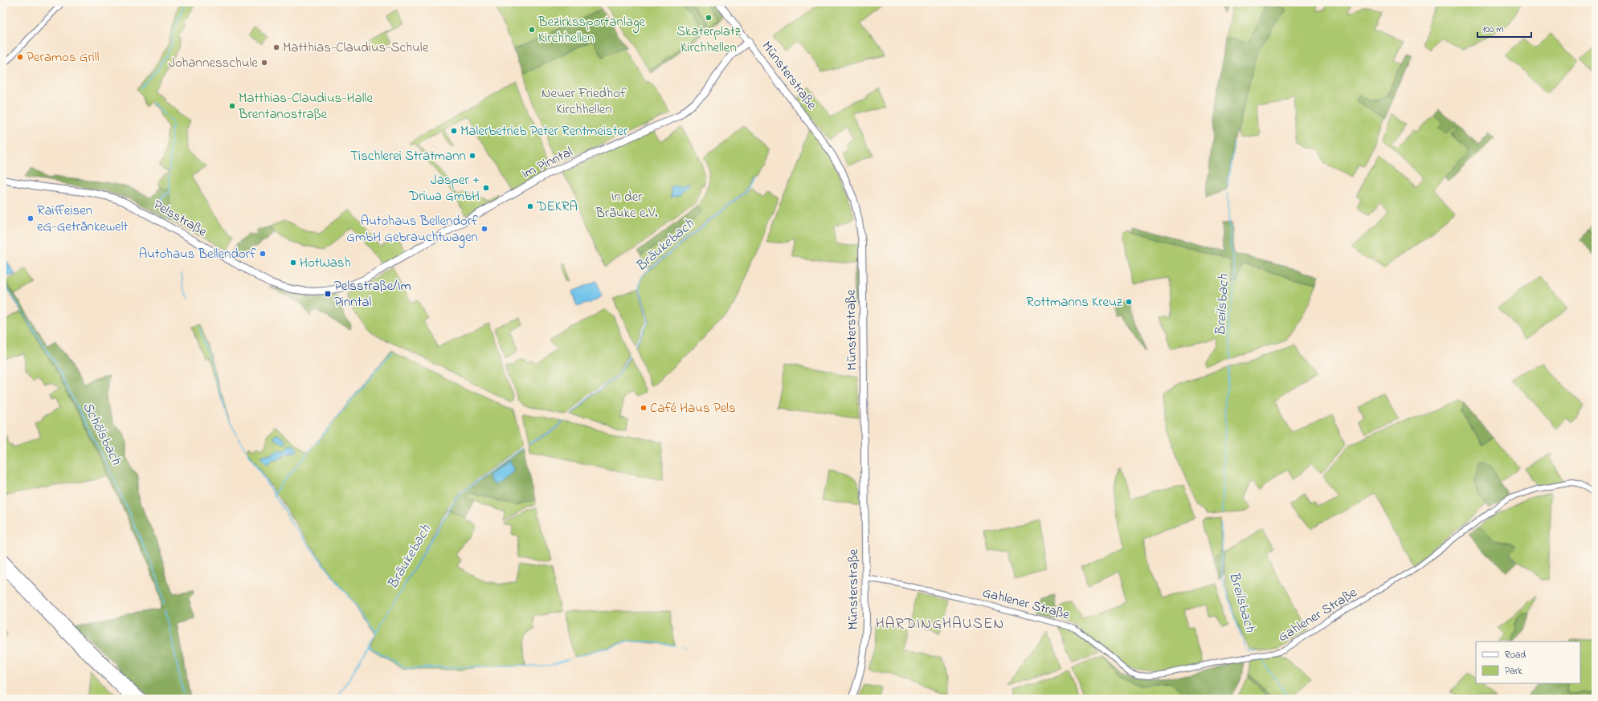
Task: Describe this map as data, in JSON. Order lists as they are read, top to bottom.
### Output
{
  "streets": {
    "main road": ["Münsterstraße", "Im Pinntal", "Pelsstraße"],
    "street": ["Gahlener Straße"]
  },
  "crossings": [
    ["Münsterstraße", "Im Pinntal"],
    ["Münsterstraße", "Gahlener Straße"],
    ["Im Pinntal", "Pelsstraße"]
  ],
  "districts": ["HARDINGHAUSEN"],
  "water": ["Bräukebach", "Breilsbach", "Schölsbach"],
  "parks": ["Neuer Friedhof Kirchhellen", "In der Bräuke e.V."],
  "places": {
    "other": [
      "Skaterplatz Kirchhellen",
      "Bezirkssportanlage Kirchhellen",
      "Matthias-Claudius-Schule",
      "Peramos Grill",
      "Johannesschule",
      "Matthias-Claudius-Halle Brentanostraße",
      "Malerbetrieb Peter Rentmeister",
      "Tischlerei Stratmann",
      "Jasper + Driwa GmbH",
      "DEKRA",
      "Raiffeisen eG-Getränkewelt",
      "Autohaus Bellendorf GmbH Gebrauchtwagen",
      "Autohaus Bellendorf",
      "HotWash",
      "Rottmanns Kreuz",
      "Café Haus Pels"
    ],
    "transit": ["Pelsstraße/Im Pinntal"]
  },
  "legend": ["Road", "Park"],
  "scale_bar": "100 m"
}
